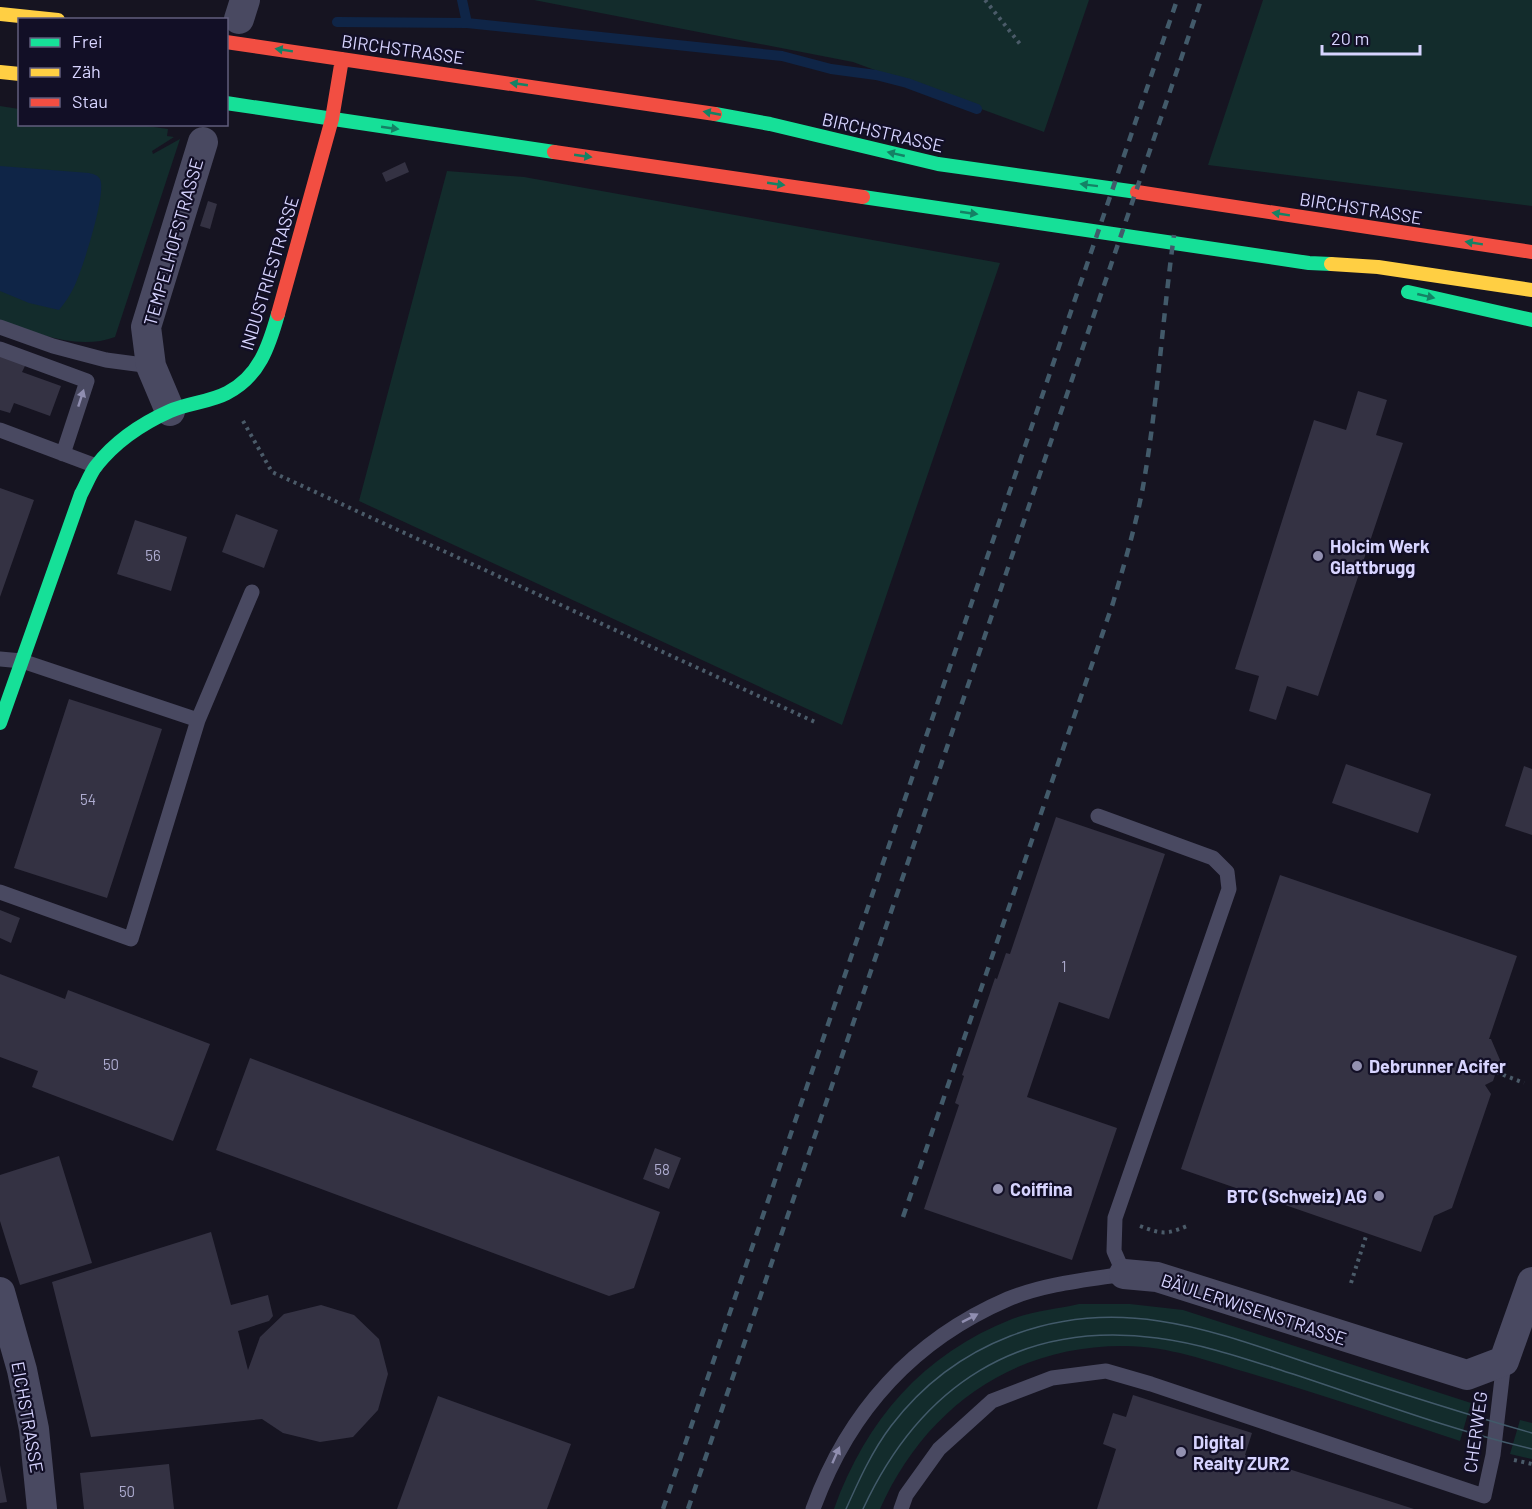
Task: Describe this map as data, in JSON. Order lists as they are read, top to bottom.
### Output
{
  "streets": {
    "main road": ["BIRCHSTRASSE", "INDUSTRIESTRASSE"],
    "street": ["TEMPELHOFSTRASSE", "BÄULERWISENSTRASSE", "EICHSTRASSE"],
    "lane": ["CHERWEG"]
  },
  "crossings": [
    ["BIRCHSTRASSE", "INDUSTRIESTRASSE"],
    ["TEMPELHOFSTRASSE", "INDUSTRIESTRASSE"],
    ["BÄULERWISENSTRASSE", "CHERWEG"]
  ],
  "one_way": ["BÄULERWISENSTRASSE"],
  "places": [
    "Holcim Werk Glattbrugg",
    "Debrunner Acifer",
    "Coiffina",
    "BTC (Schweiz) AG",
    "Digital Realty ZUR2"
  ],
  "house_numbers": [
    "56",
    "54",
    "1",
    "50",
    "58",
    "50"
  ],
  "legend": ["Frei", "Zäh", "Stau"],
  "scale_bar": "20 m"
}
